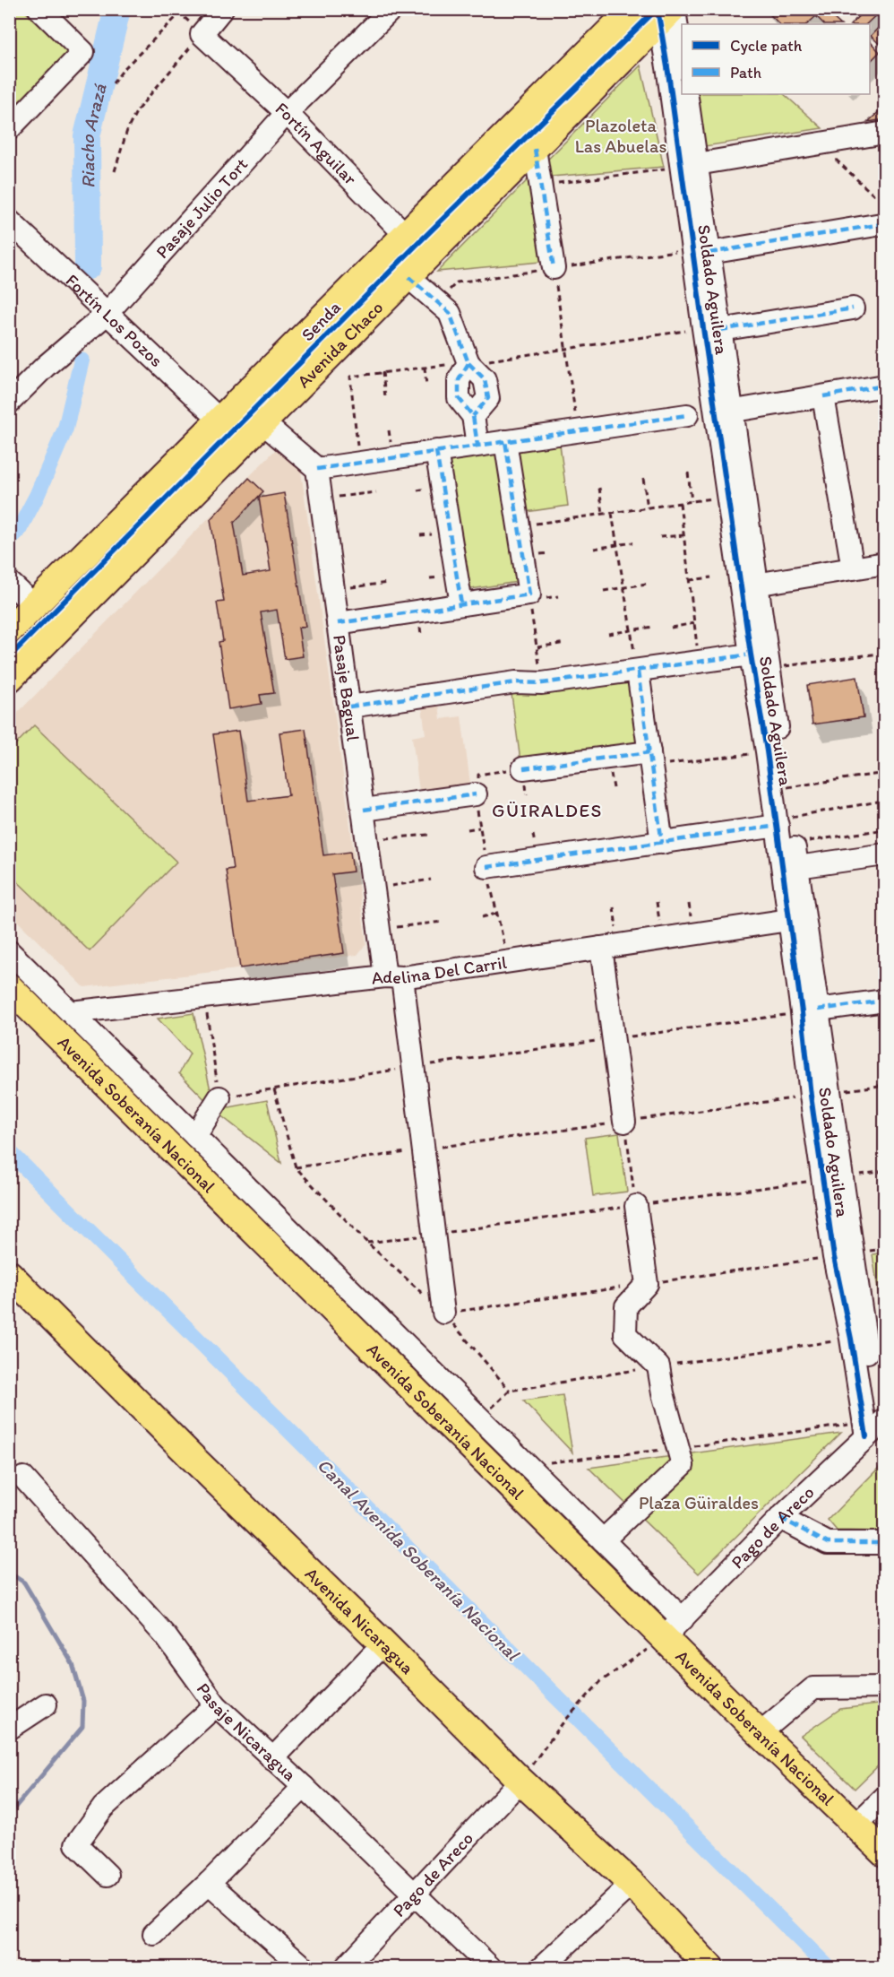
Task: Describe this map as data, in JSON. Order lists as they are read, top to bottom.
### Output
{
  "streets": {
    "main road": ["Avenida Chaco", "Avenida Soberanía Nacional", "Avenida Nicaragua"],
    "street": [
      "Fortín Aguilar",
      "Pasaje Julio Tort",
      "Soldado Aguilera",
      "Fortín Los Pozos",
      "Pasaje Bagual",
      "Adelina Del Carril",
      "Pago de Areco",
      "Pasaje Nicaragua"
    ],
    "cycle path": ["Senda"]
  },
  "crossings": [
    ["Fortín Aguilar", "Pasaje Julio Tort"],
    ["Fortín Aguilar", "Avenida Chaco"],
    ["Pasaje Julio Tort", "Fortín Los Pozos"],
    ["Soldado Aguilera", "Avenida Chaco"],
    ["Soldado Aguilera", "Adelina Del Carril"],
    ["Soldado Aguilera", "Pago de Areco"],
    ["Fortín Los Pozos", "Avenida Chaco"],
    ["Pasaje Bagual", "Adelina Del Carril"],
    ["Adelina Del Carril", "Avenida Soberanía Nacional"],
    ["Avenida Soberanía Nacional", "Pago de Areco"],
    ["Pago de Areco", "Avenida Nicaragua"],
    ["Pago de Areco", "Pasaje Nicaragua"]
  ],
  "districts": ["GÜIRALDES"],
  "water": ["Riacho Arazá", "Canal Avenida Soberanía Nacional"],
  "parks": ["Plazoleta Las Abuelas", "Plaza Güiraldes"],
  "legend": ["Cycle path", "Path"]
}
